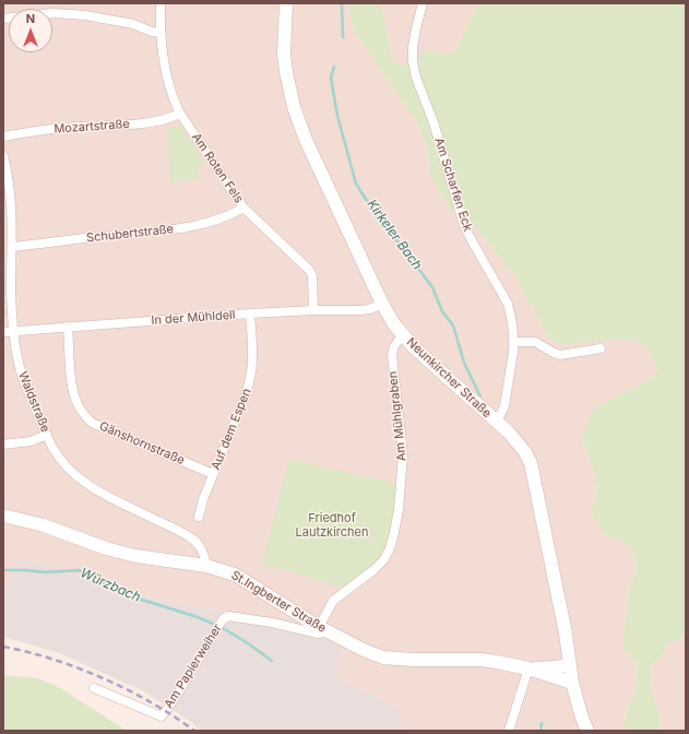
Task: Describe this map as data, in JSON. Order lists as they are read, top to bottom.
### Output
{
  "streets": {
    "main road": ["Neunkircher Straße", "St.Ingberter Straße"],
    "street": [
      "Mozartstraße",
      "Am Roten Fels",
      "Am Scharfen Eck",
      "Schubertstraße",
      "In der Mühldell",
      "Waldstraße",
      "Am Mühlgraben",
      "Auf dem Espen",
      "Gänshornstraße",
      "Am Papierweiher"
    ]
  },
  "crossings": [
    ["Mozartstraße", "Am Roten Fels"],
    ["Am Roten Fels", "Schubertstraße"],
    ["Am Roten Fels", "In der Mühldell"],
    ["Am Scharfen Eck", "Neunkircher Straße"],
    ["Schubertstraße", "Waldstraße"],
    ["In der Mühldell", "Neunkircher Straße"],
    ["In der Mühldell", "Waldstraße"],
    ["In der Mühldell", "Auf dem Espen"],
    ["In der Mühldell", "Gänshornstraße"],
    ["Neunkircher Straße", "Am Mühlgraben"],
    ["Neunkircher Straße", "St.Ingberter Straße"],
    ["Waldstraße", "St.Ingberter Straße"],
    ["Am Mühlgraben", "St.Ingberter Straße"],
    ["Am Mühlgraben", "Am Papierweiher"],
    ["Auf dem Espen", "Gänshornstraße"],
    ["St.Ingberter Straße", "Am Papierweiher"]
  ],
  "water": ["Kirkeler Bach", "Würzbach"],
  "parks": ["Friedhof Lautzkirchen"],
  "north": "top"
}
